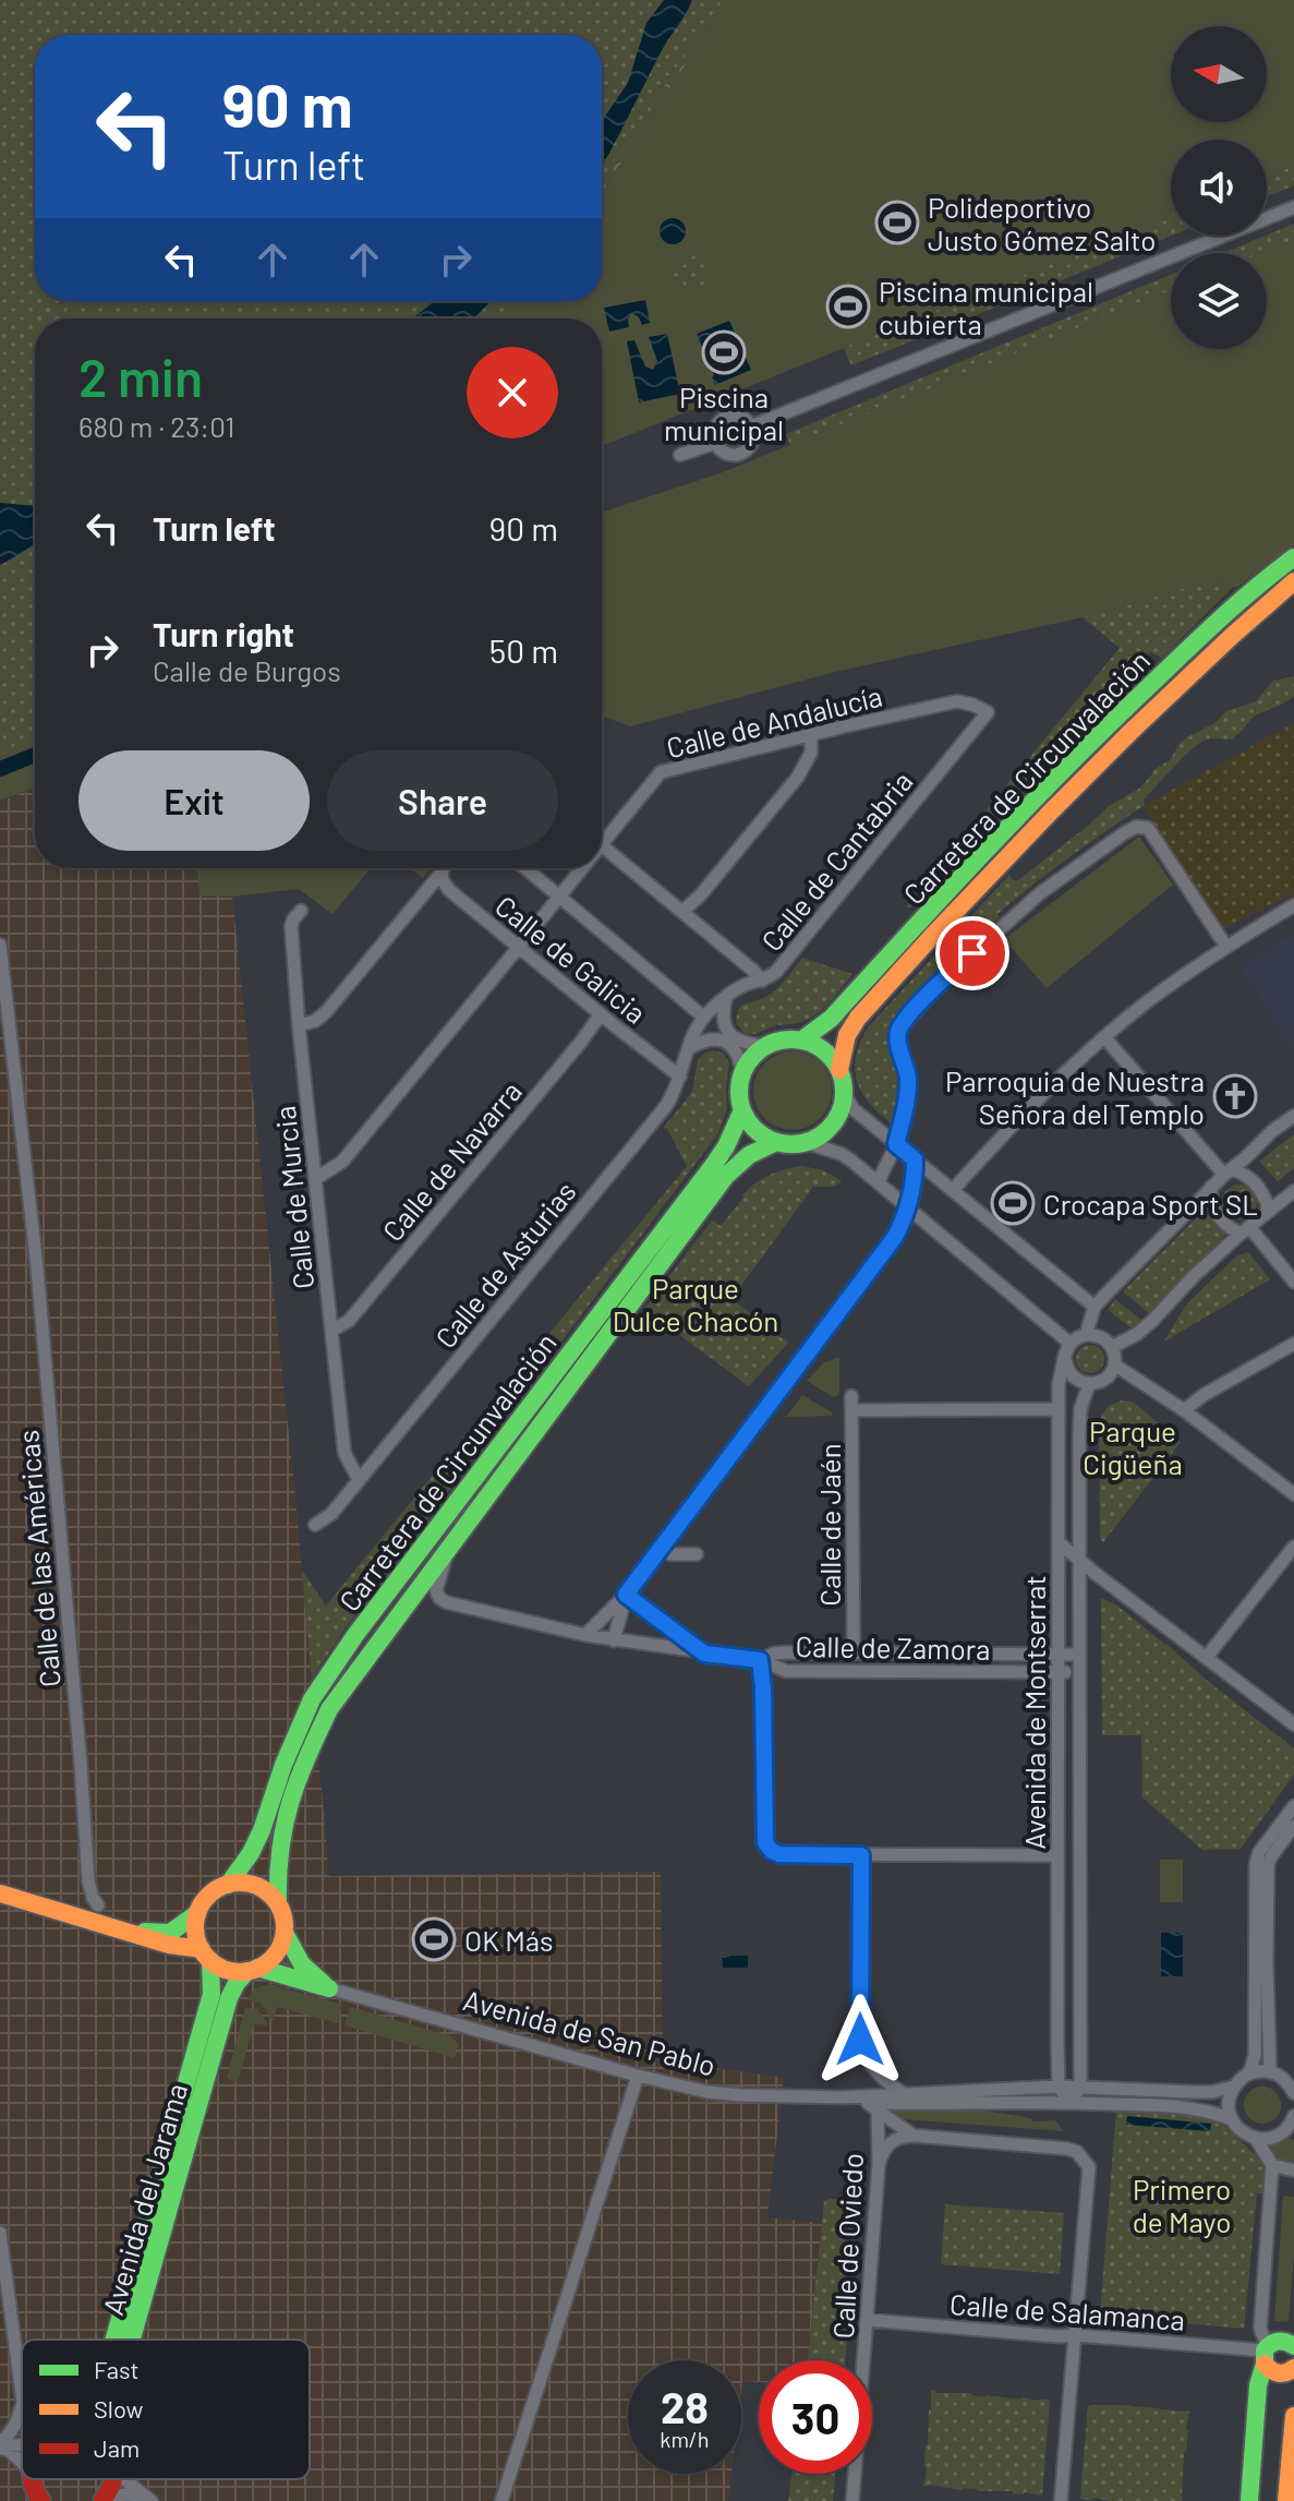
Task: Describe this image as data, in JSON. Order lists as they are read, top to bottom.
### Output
{
  "streets": {
    "main road": ["Carretera de Circunvalación", "Avenida de San Pablo", "Avenida del Jarama"],
    "street": [
      "Calle de Andalucía",
      "Calle de Cantabria",
      "Calle de Galicia",
      "Calle de Navarra",
      "Calle de Murcia",
      "Calle de Asturias",
      "Calle de Jaén",
      "Calle de las Américas",
      "Calle de Zamora",
      "Avenida de Montserrat",
      "Calle de Oviedo",
      "Calle de Salamanca"
    ]
  },
  "crossings": [
    ["Calle de Andalucía", "Calle de Cantabria"],
    ["Calle de Andalucía", "Calle de Galicia"],
    ["Calle de Andalucía", "Calle de Murcia"],
    ["Carretera de Circunvalación", "Calle de Zamora"],
    ["Carretera de Circunvalación", "Avenida de San Pablo"],
    ["Carretera de Circunvalación", "Avenida del Jarama"],
    ["Calle de Cantabria", "Calle de Asturias"],
    ["Calle de Galicia", "Calle de Navarra"],
    ["Calle de Galicia", "Calle de Asturias"],
    ["Calle de Navarra", "Calle de Murcia"],
    ["Calle de Murcia", "Calle de Asturias"],
    ["Calle de Jaén", "Calle de Zamora"],
    ["Calle de Jaén", "Avenida de Montserrat"],
    ["Calle de Zamora", "Avenida de Montserrat"],
    ["Avenida de San Pablo", "Avenida del Jarama"],
    ["Calle de Oviedo", "Calle de Salamanca"]
  ],
  "parks": ["Parque Dulce Chacón", "Parque Cigüeña", "Primero de Mayo"],
  "places": {
    "sports": [
      "Polideportivo Justo Gómez Salto",
      "Piscina municipal cubierta",
      "Piscina municipal",
      "Crocapa Sport SL",
      "OK Más"
    ],
    "church": ["Parroquia de Nuestra Señora del Templo"]
  },
  "legend": ["Fast", "Slow", "Jam"],
  "north": "left",
  "page": {
    "turn": ["90 m", "Turn left"],
    "heading": ["2 min", "680 m · 23:01"],
    "list": [
      {
        "name": "Turn left",
        "value": "90 m"
      },
      {
        "name": "Turn right",
        "note": "Calle de Burgos",
        "value": "50 m"
      }
    ],
    "buttons": ["Exit", "Share"],
    "speed": "28 km/h",
    "limit": "30"
  }
}
